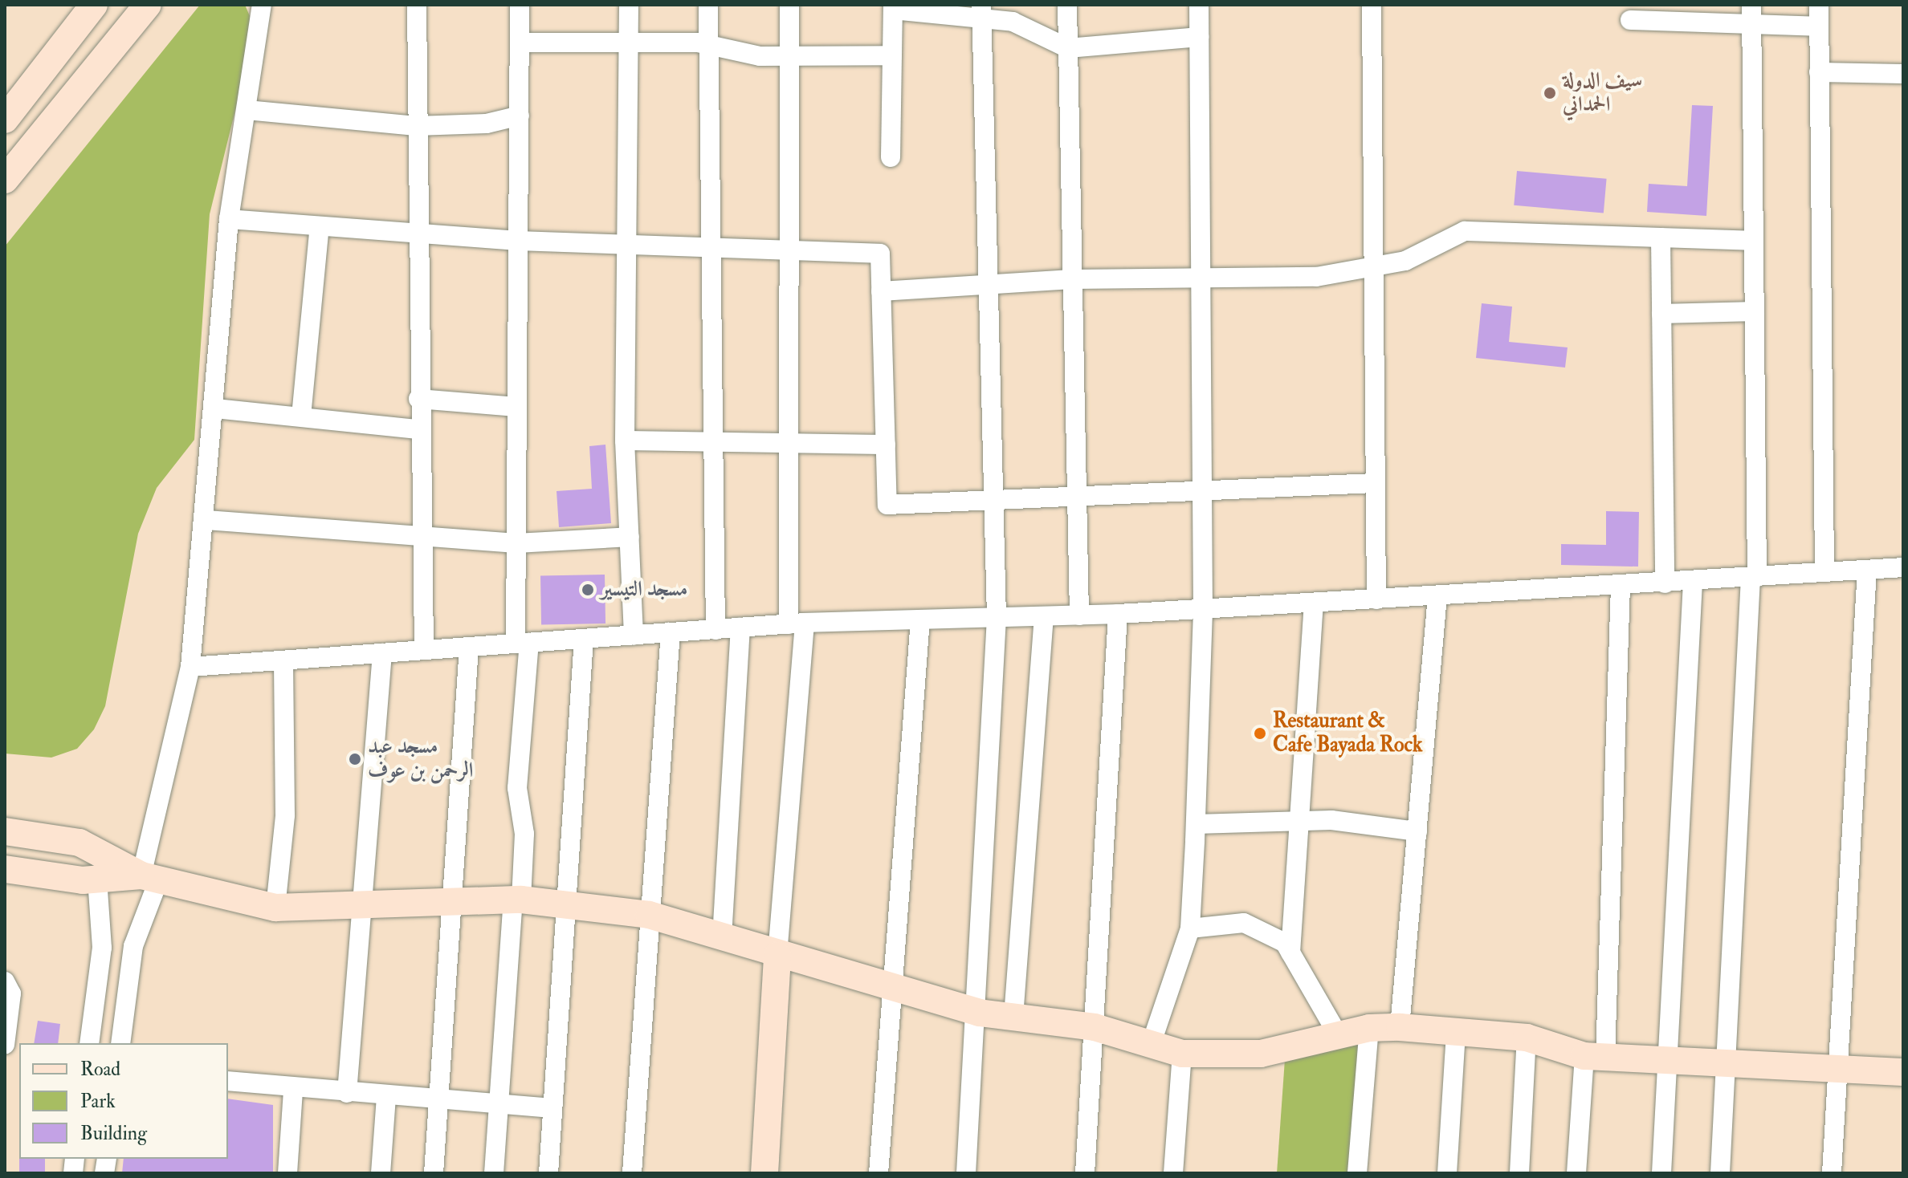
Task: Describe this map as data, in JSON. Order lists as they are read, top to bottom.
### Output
{
  "places": [
    "سيف الدولة الحمداني",
    "مسجد التيسير",
    "Restaurant & Cafe Bayada Rock",
    "مسجد عبد الرحمن بن عوف"
  ],
  "legend": ["Road", "Park", "Building"]
}
